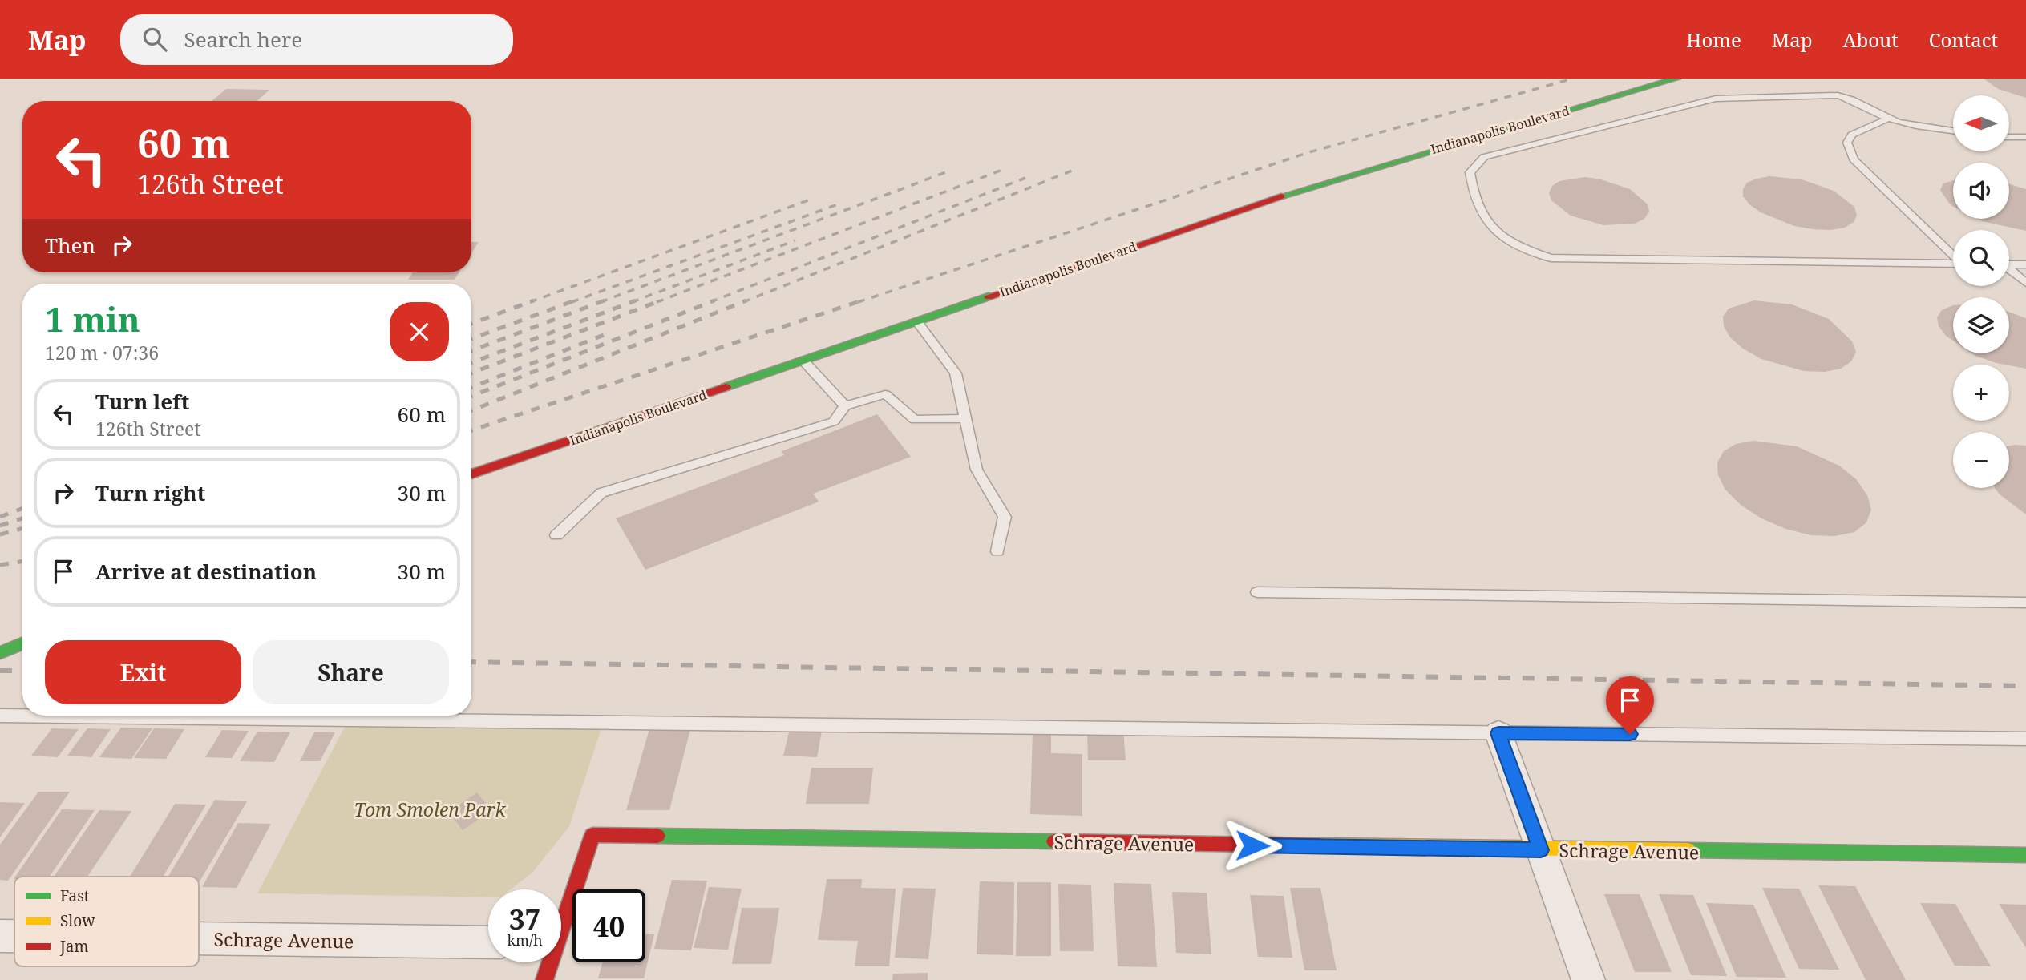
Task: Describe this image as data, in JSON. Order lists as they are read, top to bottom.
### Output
{
  "streets": {
    "main road": ["Indianapolis Boulevard", "Schrage Avenue"]
  },
  "parks": ["Tom Smolen Park"],
  "legend": ["Fast", "Slow", "Jam"],
  "north": "left",
  "page": {
    "header": "Map",
    "search": "Search here",
    "nav": [
      "Home",
      "Map",
      "About",
      "Contact"
    ],
    "map_buttons": ["+", "−"],
    "turn": ["60 m", "126th Street"],
    "then": "Then",
    "heading": ["1 min", "120 m · 07:36"],
    "list": [
      {
        "name": "Turn left",
        "note": "126th Street",
        "value": "60 m"
      },
      {
        "name": "Turn right",
        "value": "30 m"
      },
      {
        "name": "Arrive at destination",
        "value": "30 m"
      }
    ],
    "buttons": ["Exit", "Share"],
    "speed": "37 km/h",
    "limit": "40"
  }
}
